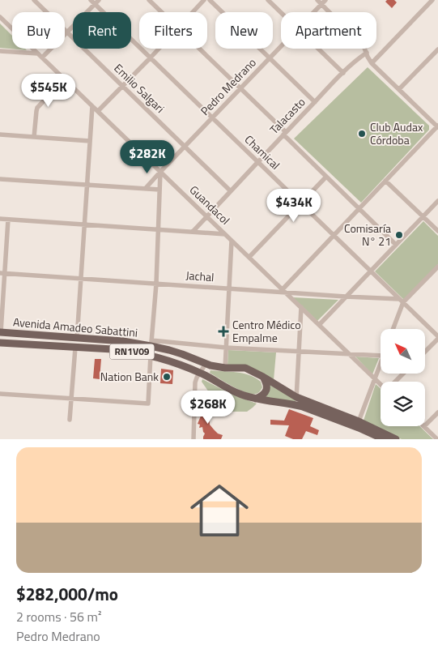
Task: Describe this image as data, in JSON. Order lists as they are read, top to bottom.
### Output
{
  "streets": {
    "main road": ["Avenida Amadeo Sabattini", "RN1V09"],
    "street": [
      "Pedro Medrano",
      "Emilio Salgari",
      "Talacasto",
      "Chamical",
      "Guandacol",
      "Jachal"
    ]
  },
  "crossings": [
    ["Pedro Medrano", "Emilio Salgari"],
    ["Pedro Medrano", "Chamical"],
    ["Pedro Medrano", "Guandacol"],
    ["Emilio Salgari", "Talacasto"],
    ["Talacasto", "Chamical"],
    ["Talacasto", "Guandacol"],
    ["Chamical", "Jachal"],
    ["Guandacol", "Jachal"]
  ],
  "places": {
    "other": ["Club Audax Córdoba", "Comisaría N° 21", "Nation Bank"],
    "health": ["Centro Médico Empalme"]
  },
  "north": "top left",
  "page": {
    "chip": [
      "Buy",
      "Rent",
      "Filters",
      "New",
      "Apartment"
    ],
    "price": [
      "$545K",
      "$282K",
      "$434K",
      "$268K"
    ],
    "list": [
      {
        "name": "$282,000/mo",
        "note": "2 rooms · 56 m² · Pedro Medrano"
      }
    ]
  }
}
